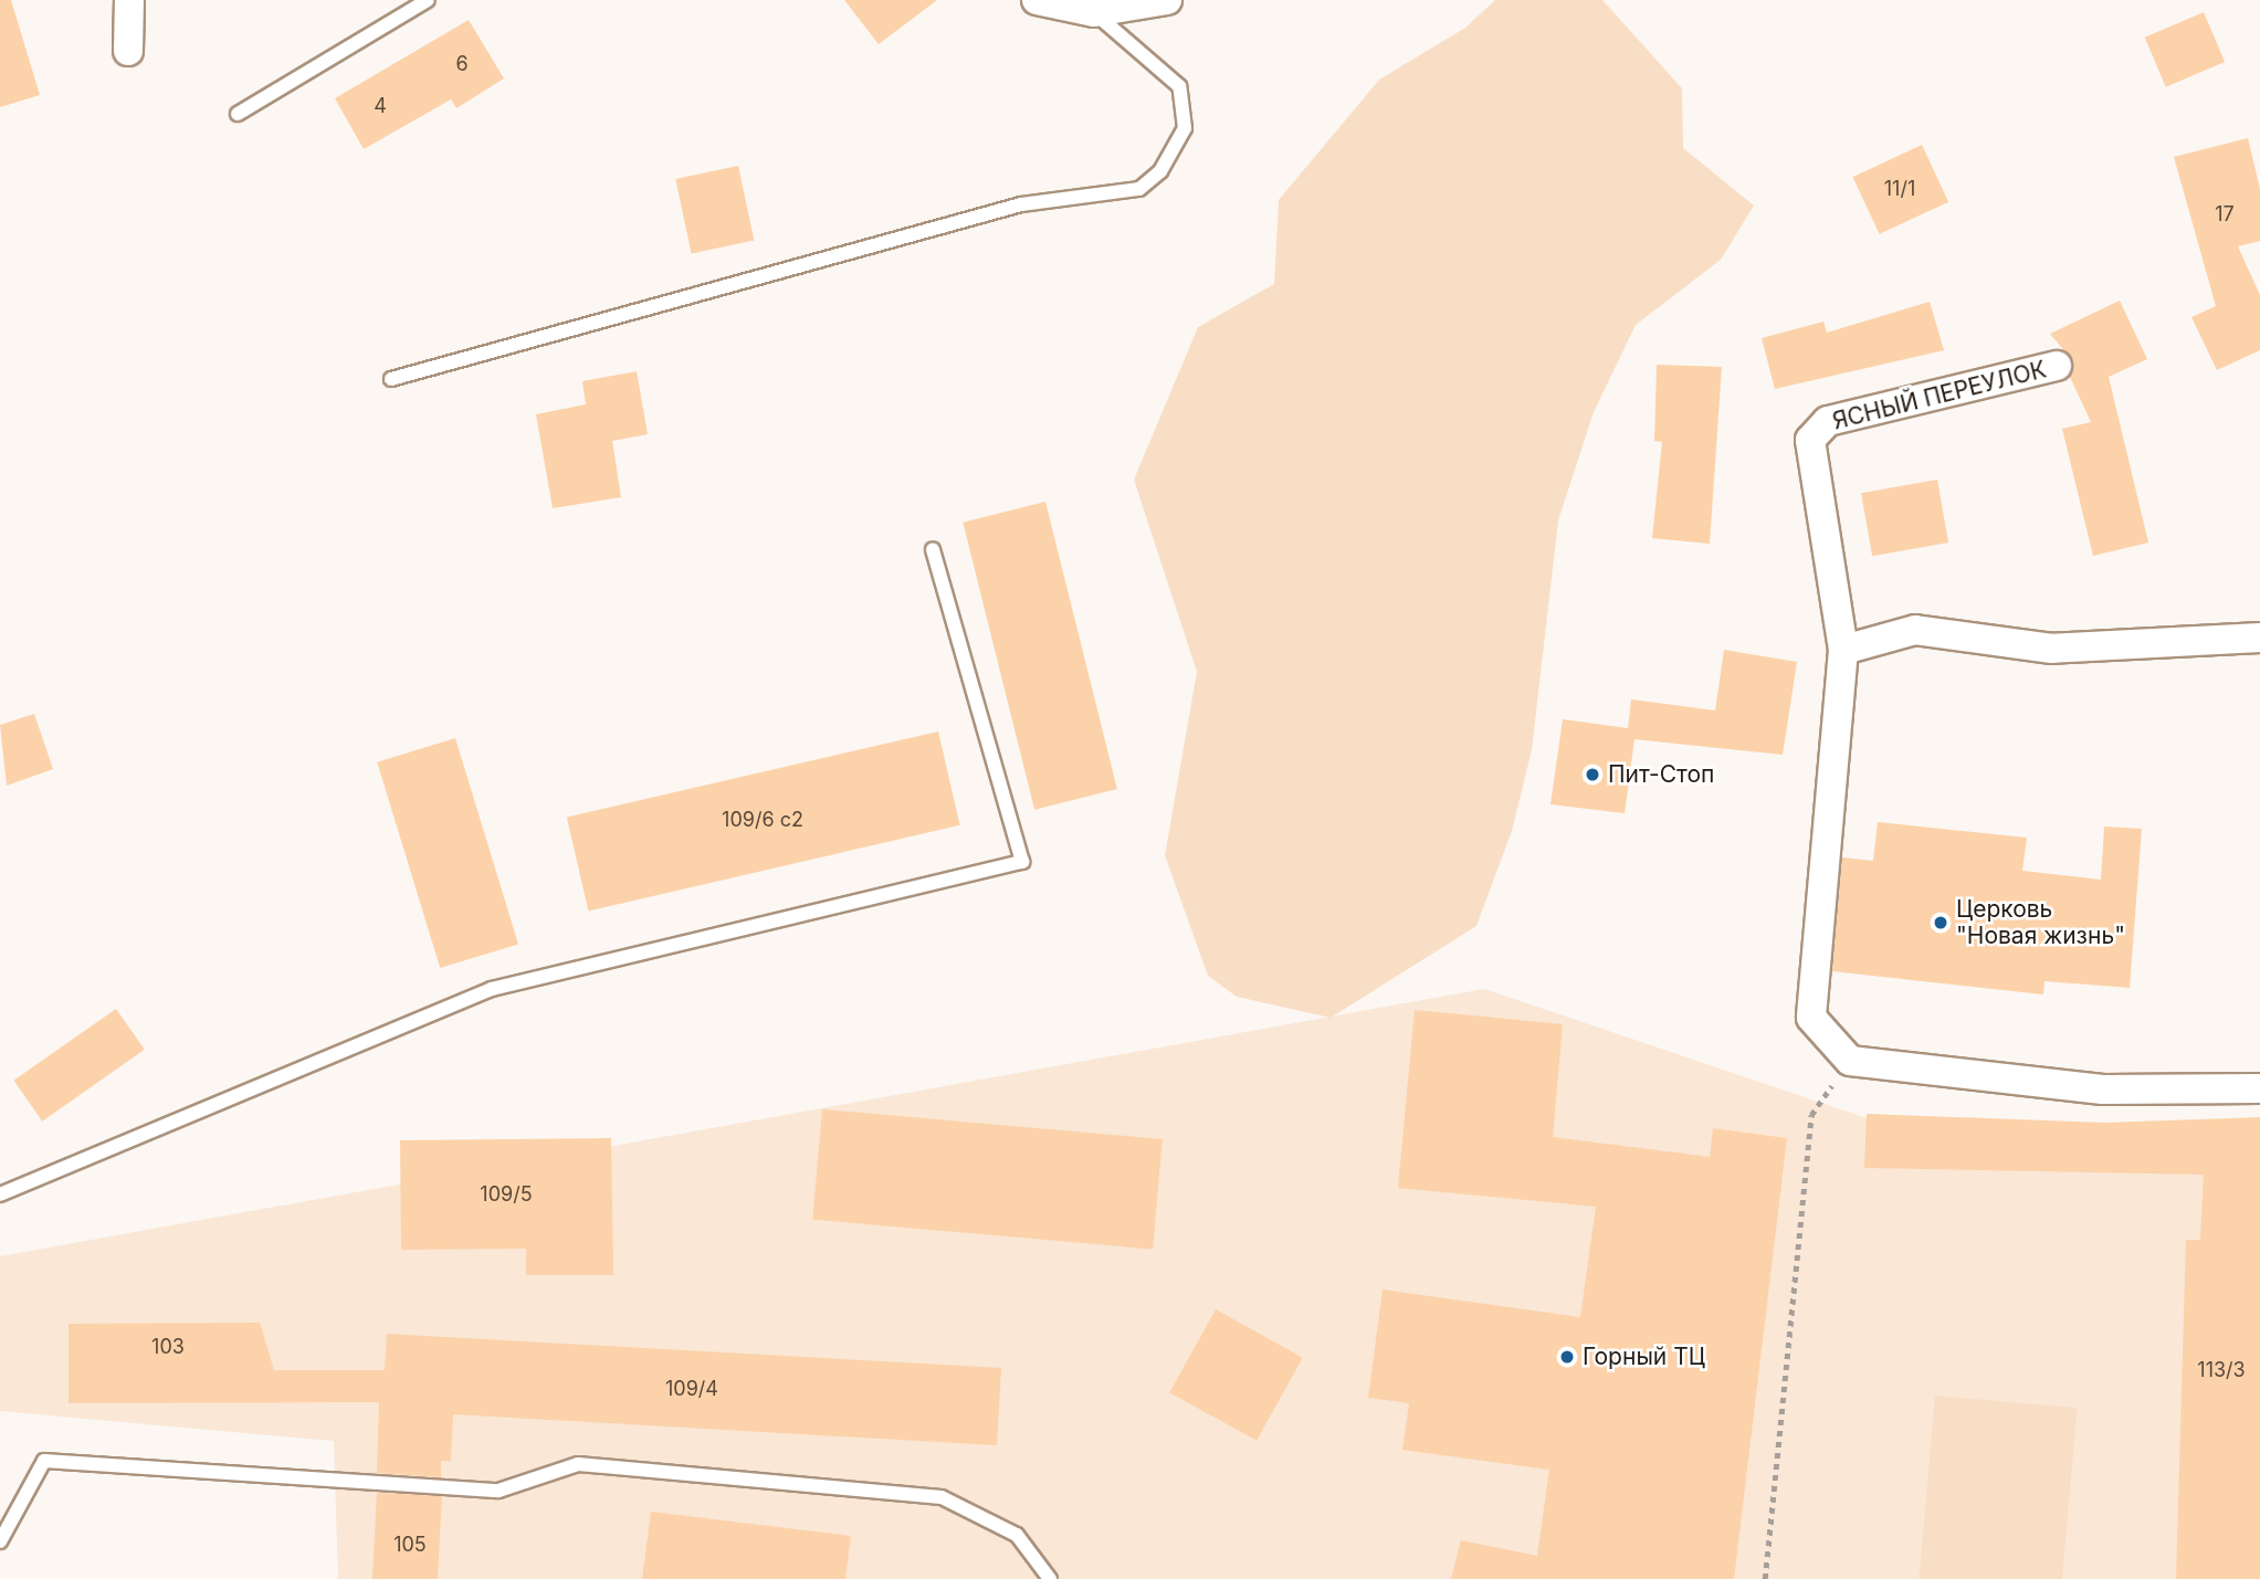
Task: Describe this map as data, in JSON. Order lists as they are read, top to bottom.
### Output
{
  "streets": {
    "street": ["ЯСНЫЙ ПЕРЕУЛОК"]
  },
  "places": ["Пит-Стоп", "Церковь \"Новая жизнь\"", "Горный ТЦ"],
  "house_numbers": [
    "6",
    "4",
    "11/1",
    "17",
    "109/6 с2",
    "109/5",
    "103",
    "113/3",
    "109/4",
    "105"
  ]
}
